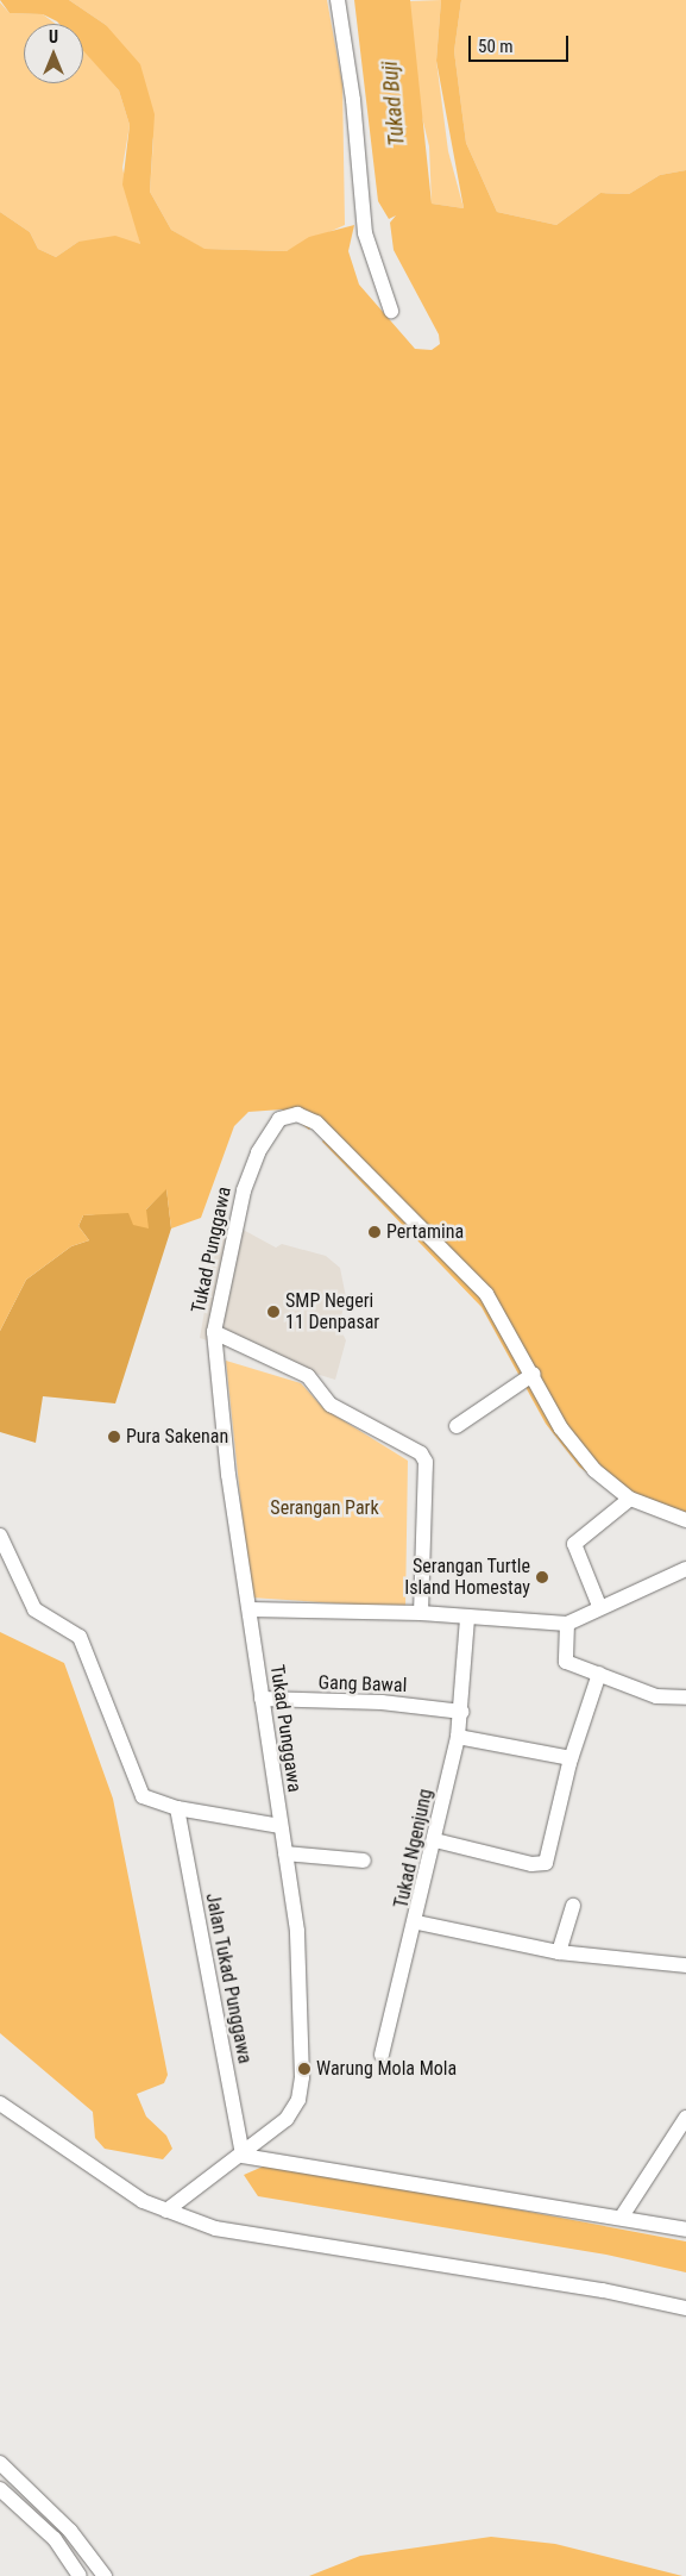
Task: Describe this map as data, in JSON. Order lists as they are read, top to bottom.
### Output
{
  "streets": {
    "street": [
      "Tukad Punggawa",
      "Gang Bawal",
      "Tukad Ngenjung",
      "Jalan Tukad Punggawa"
    ]
  },
  "crossings": [
    ["Tukad Punggawa", "Gang Bawal"],
    ["Tukad Punggawa", "Jalan Tukad Punggawa"],
    ["Gang Bawal", "Tukad Ngenjung"]
  ],
  "water": ["Tukad Buji"],
  "parks": ["Serangan Park"],
  "places": [
    "Pertamina",
    "SMP Negeri 11 Denpasar",
    "Pura Sakenan",
    "Serangan Turtle Island Homestay",
    "Warung Mola Mola"
  ],
  "scale_bar": "50 m",
  "north": "top"
}
